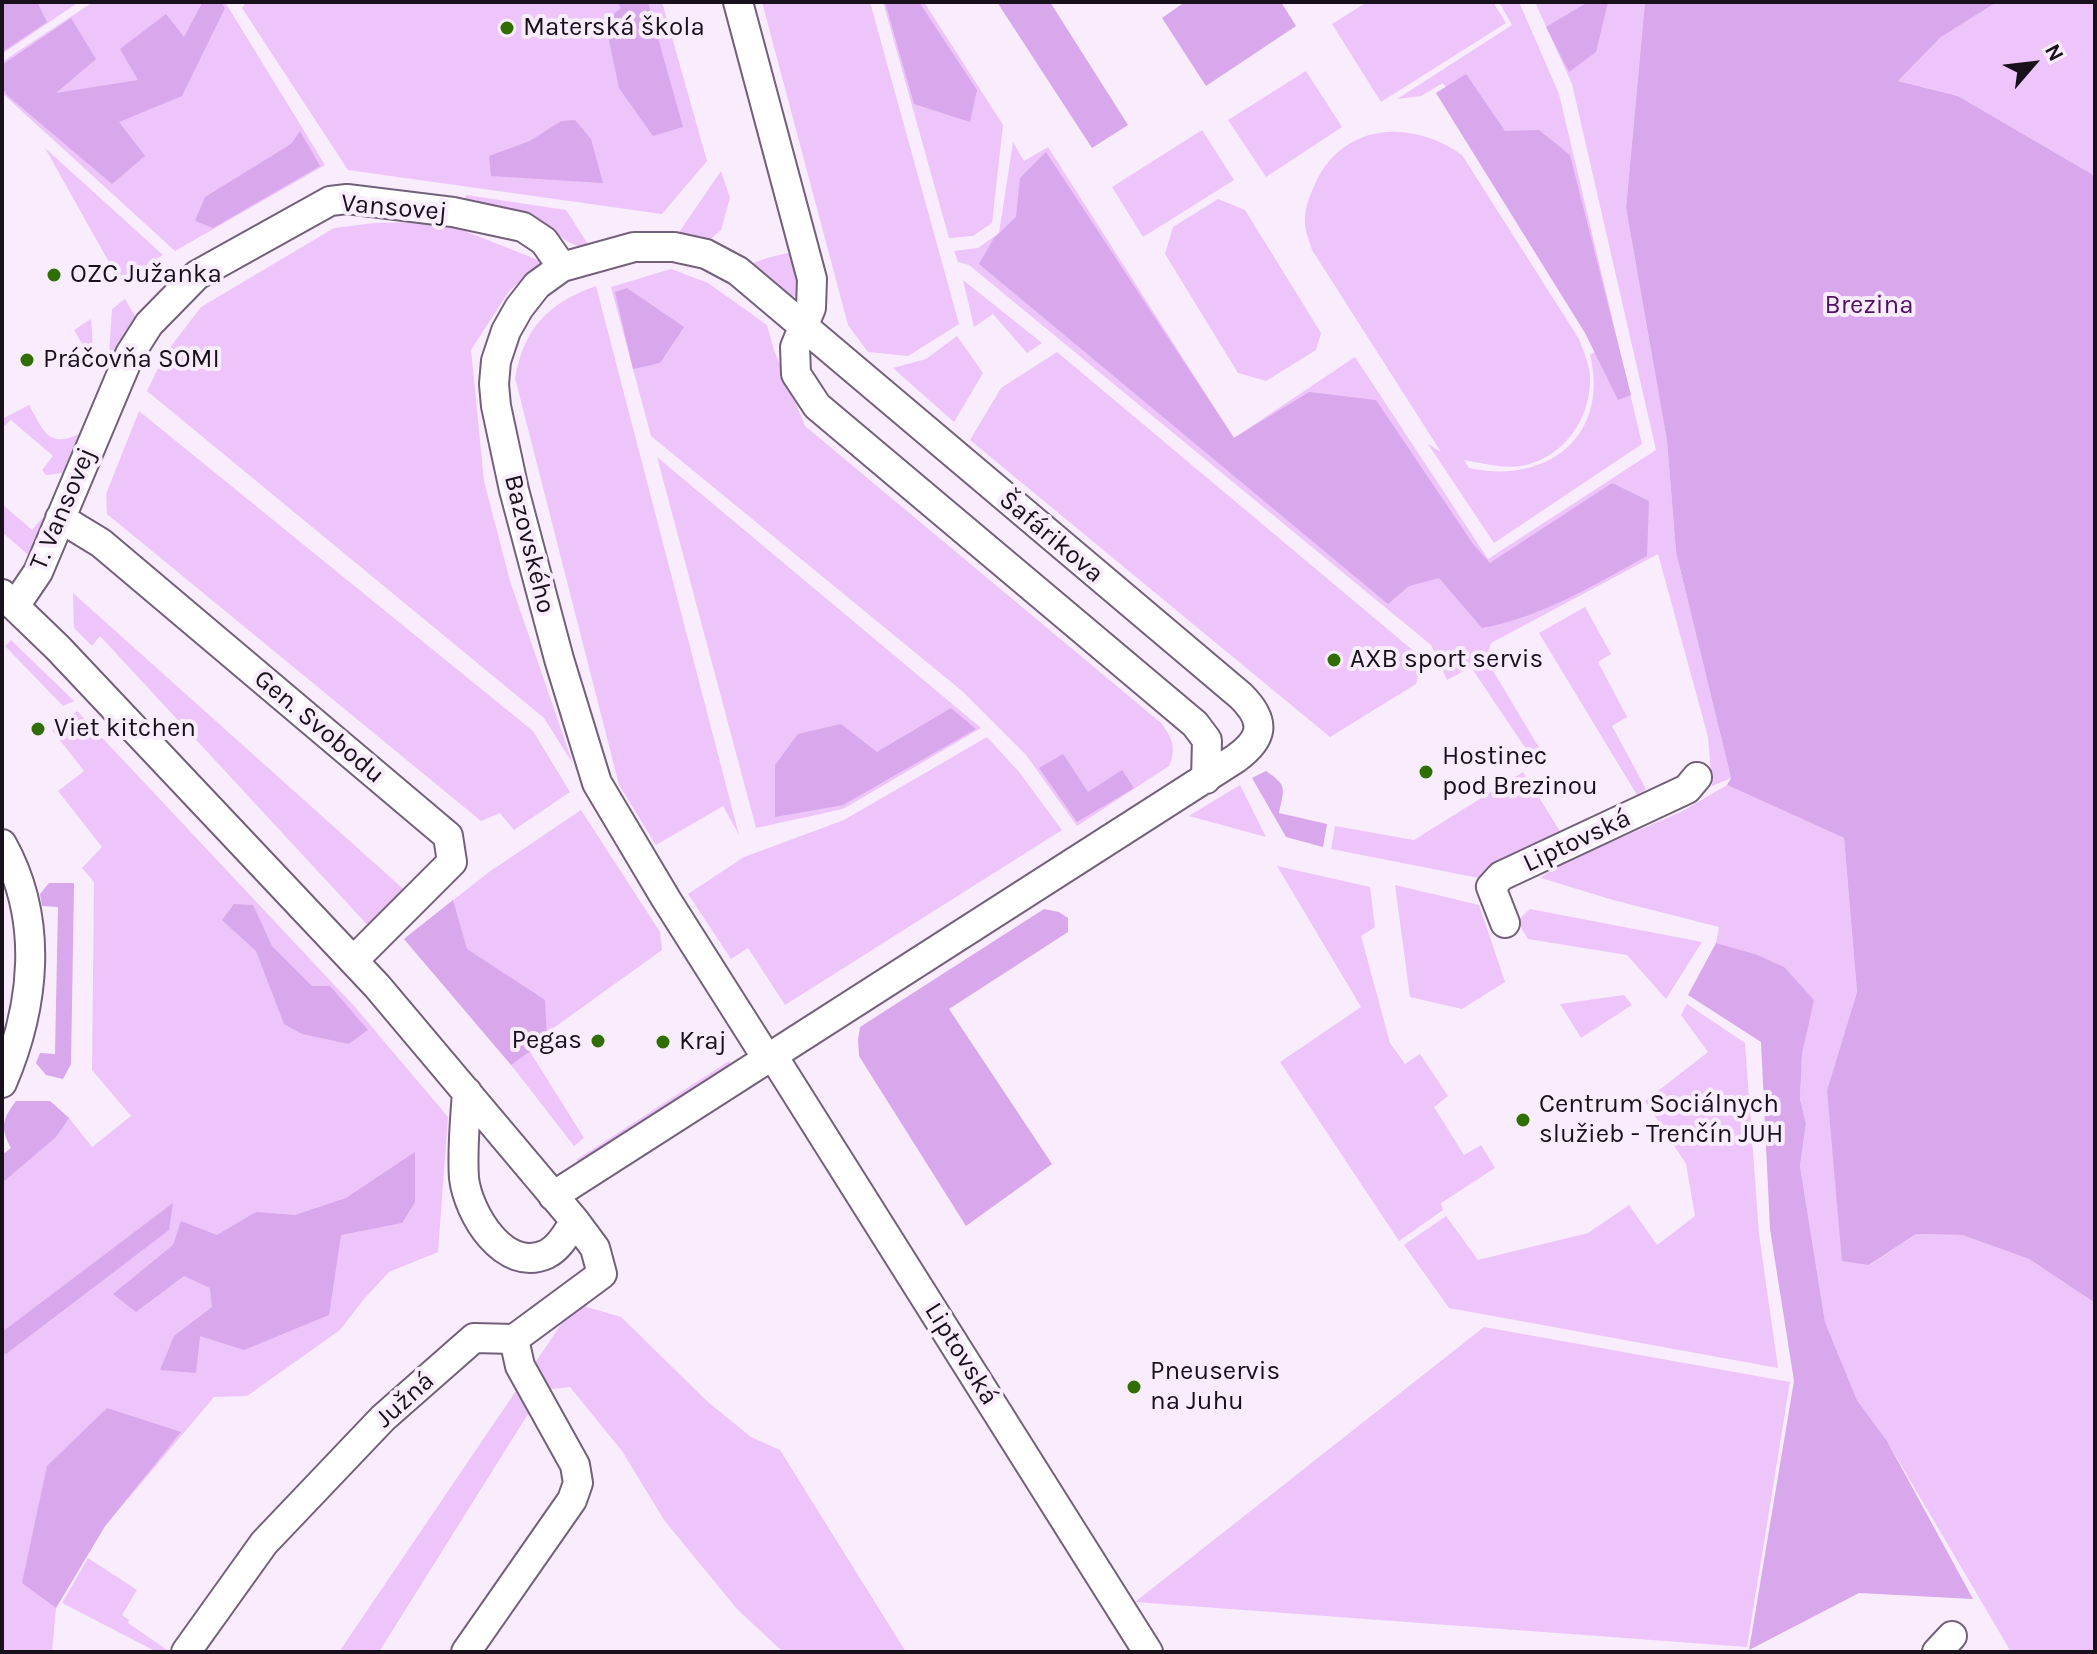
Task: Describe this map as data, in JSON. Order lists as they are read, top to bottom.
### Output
{
  "streets": {
    "street": [
      "Vansovej",
      "T. Vansovej",
      "Šafárikova",
      "Bazovského",
      "Gen. Svobodu",
      "Liptovská",
      "Južná"
    ]
  },
  "crossings": [
    ["Vansovej", "T. Vansovej"],
    ["Vansovej", "Bazovského"],
    ["T. Vansovej", "Gen. Svobodu"],
    ["Šafárikova", "Bazovského"],
    ["Bazovského", "Liptovská"]
  ],
  "parks": ["Brezina"],
  "places": [
    "Materská škola",
    "OZC Južanka",
    "Práčovňa SOMI",
    "AXB sport servis",
    "Viet kitchen",
    "Hostinec pod Brezinou",
    "Pegas",
    "Kraj",
    "Centrum Sociálnych služieb - Trenčín JUH",
    "Pneuservis na Juhu"
  ],
  "north": "top right"
}
